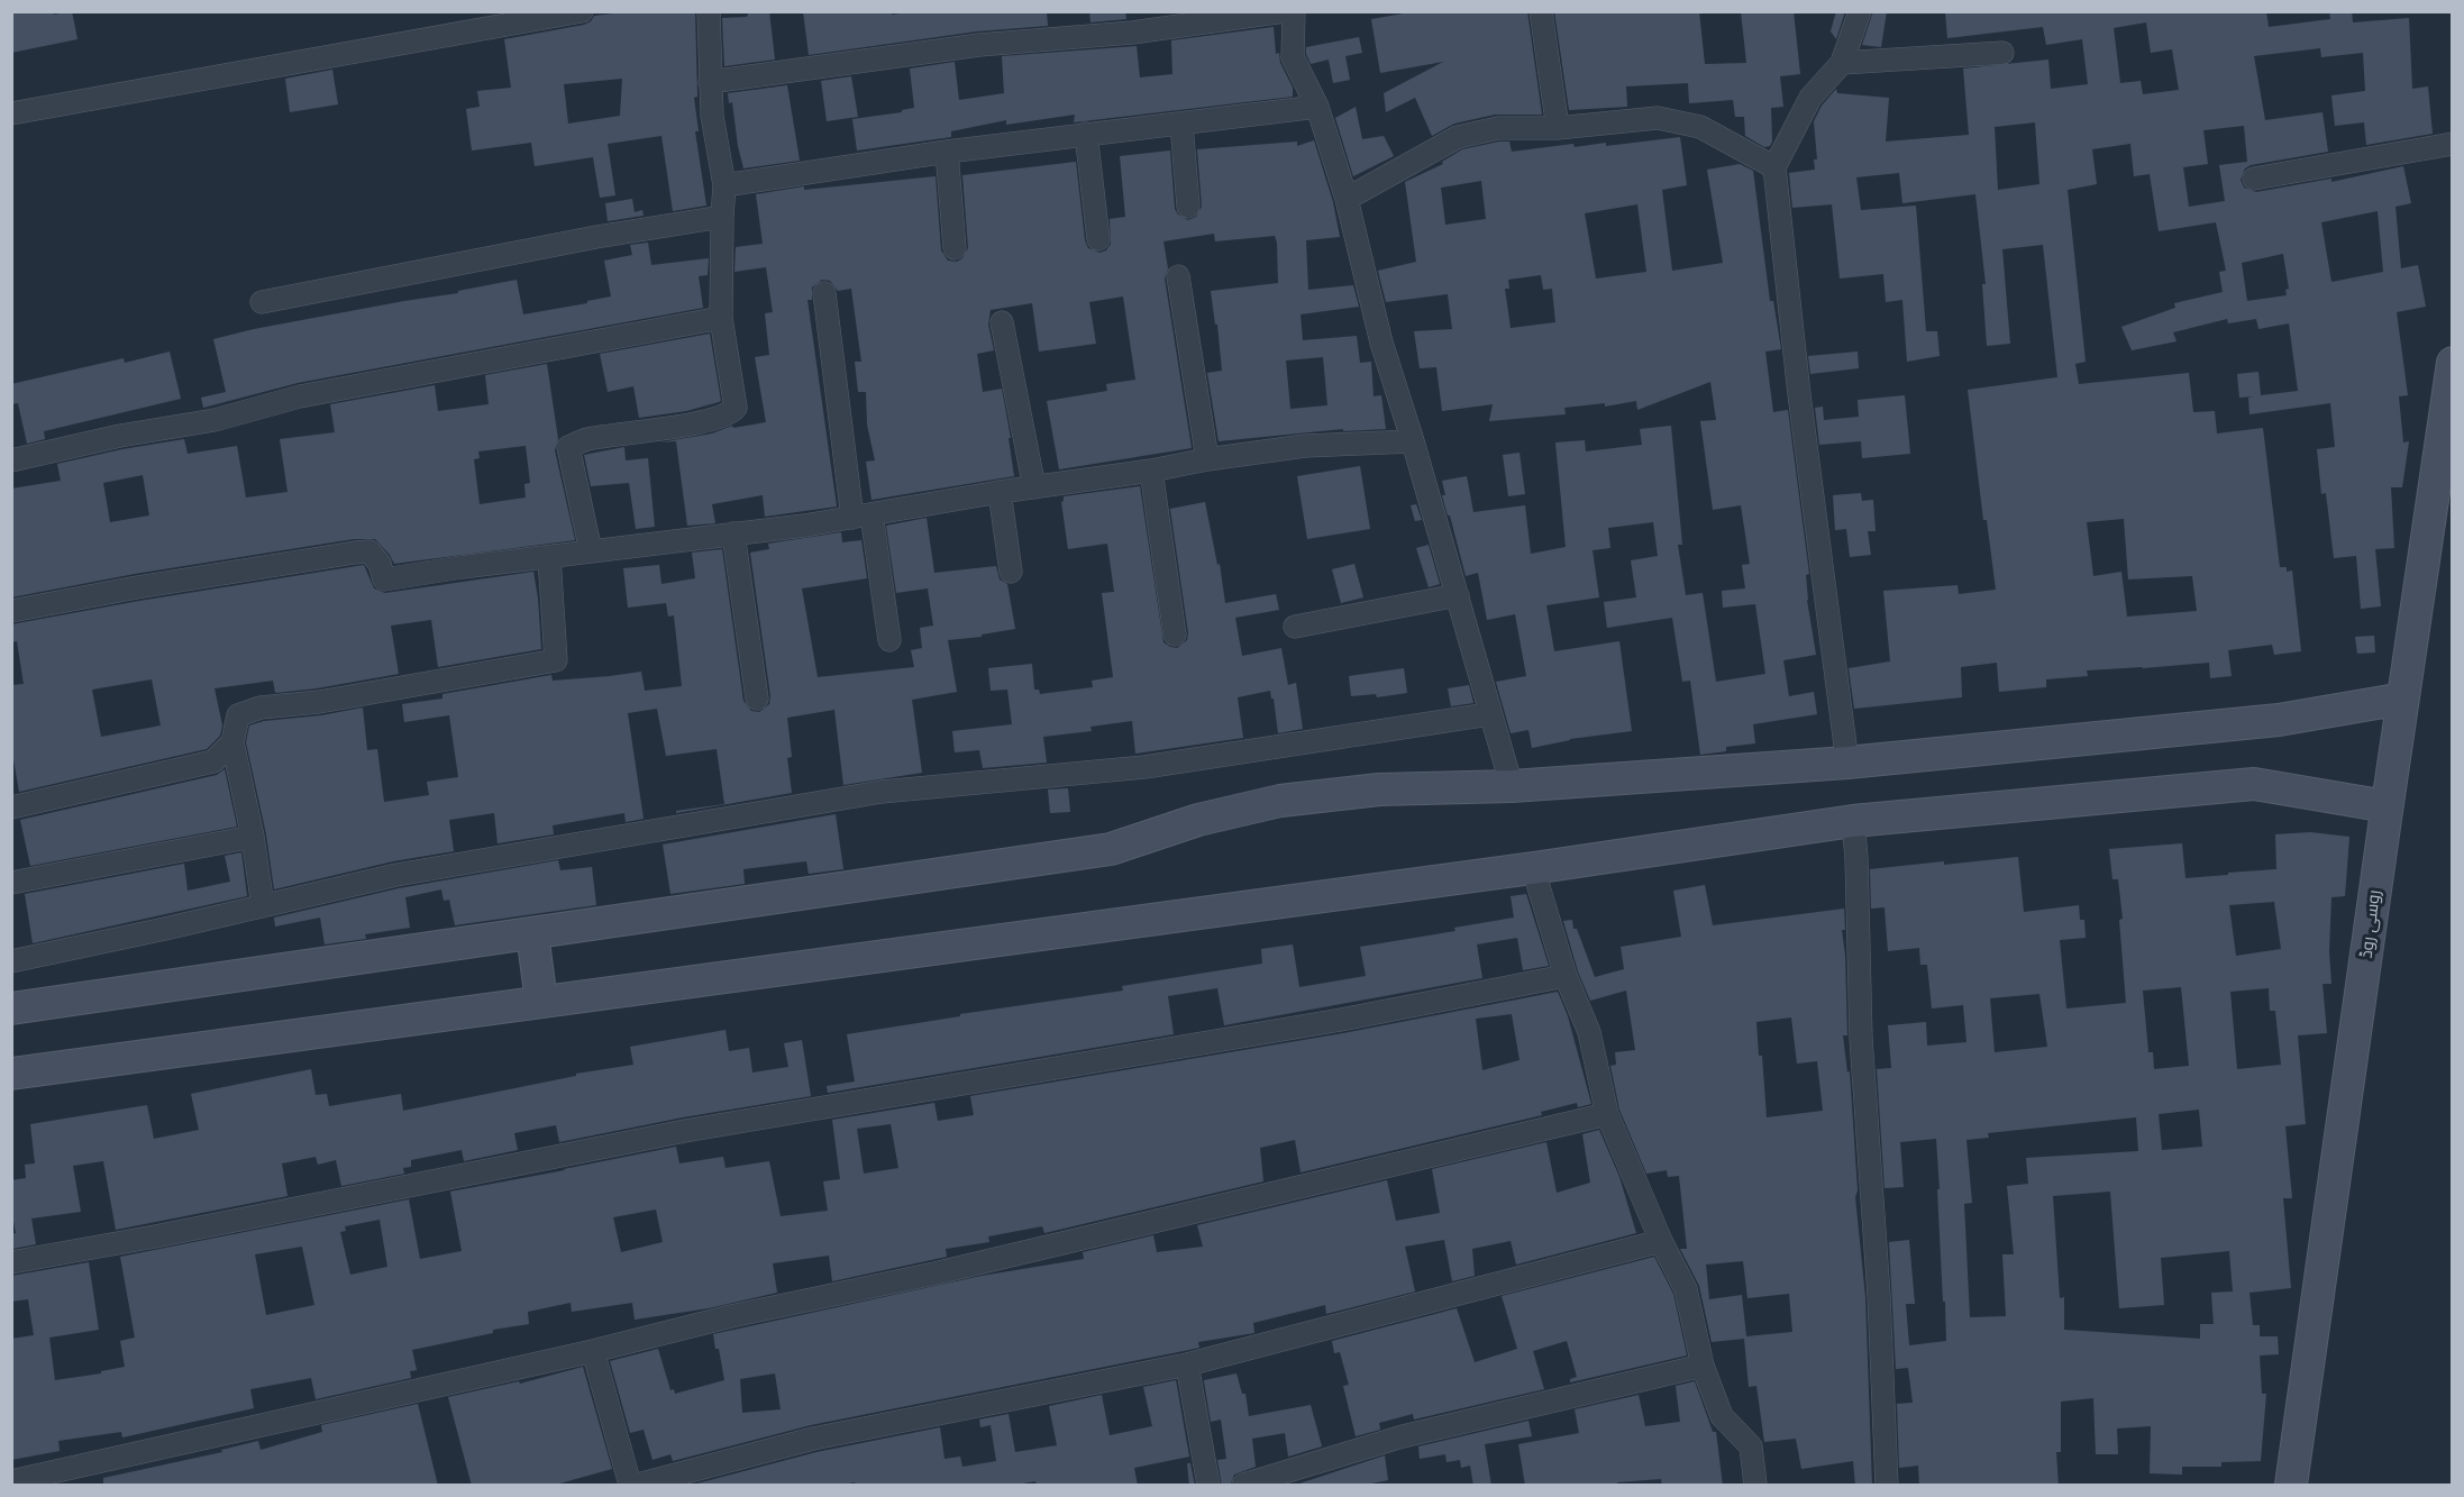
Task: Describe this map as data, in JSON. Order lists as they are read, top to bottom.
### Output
{
  "streets": {
    "street": ["روسی روڈ"]
  }
}
